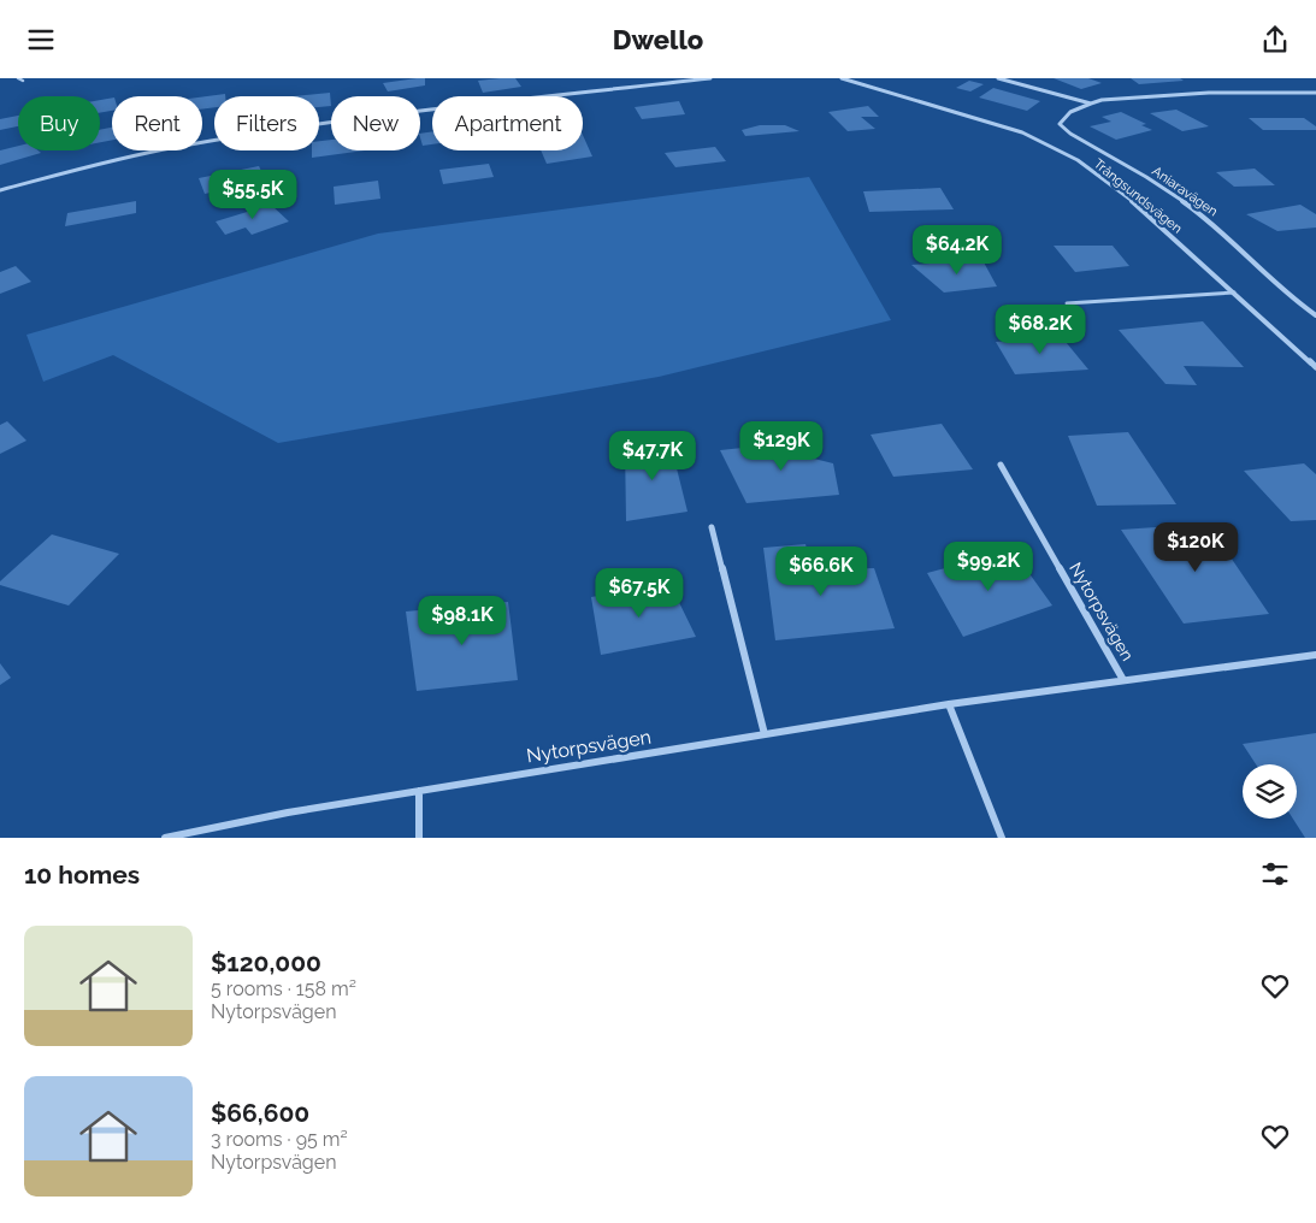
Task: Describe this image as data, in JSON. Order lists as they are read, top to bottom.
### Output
{
  "streets": {
    "street": ["Aniaravägen", "Trångsundsvägen", "Nytorpsvägen"]
  },
  "page": {
    "header": "Dwello",
    "chip": [
      "Buy",
      "Rent",
      "Filters",
      "New",
      "Apartment"
    ],
    "price": [
      "$55.5K",
      "$64.2K",
      "$68.2K",
      "$129K",
      "$47.7K",
      "$120K",
      "$99.2K",
      "$66.6K",
      "$67.5K",
      "$98.1K"
    ],
    "heading": "10 homes",
    "list": [
      {
        "name": "$120,000",
        "note": "5 rooms · 158 m² · Nytorpsvägen"
      },
      {
        "name": "$66,600",
        "note": "3 rooms · 95 m² · Nytorpsvägen"
      }
    ]
  }
}
